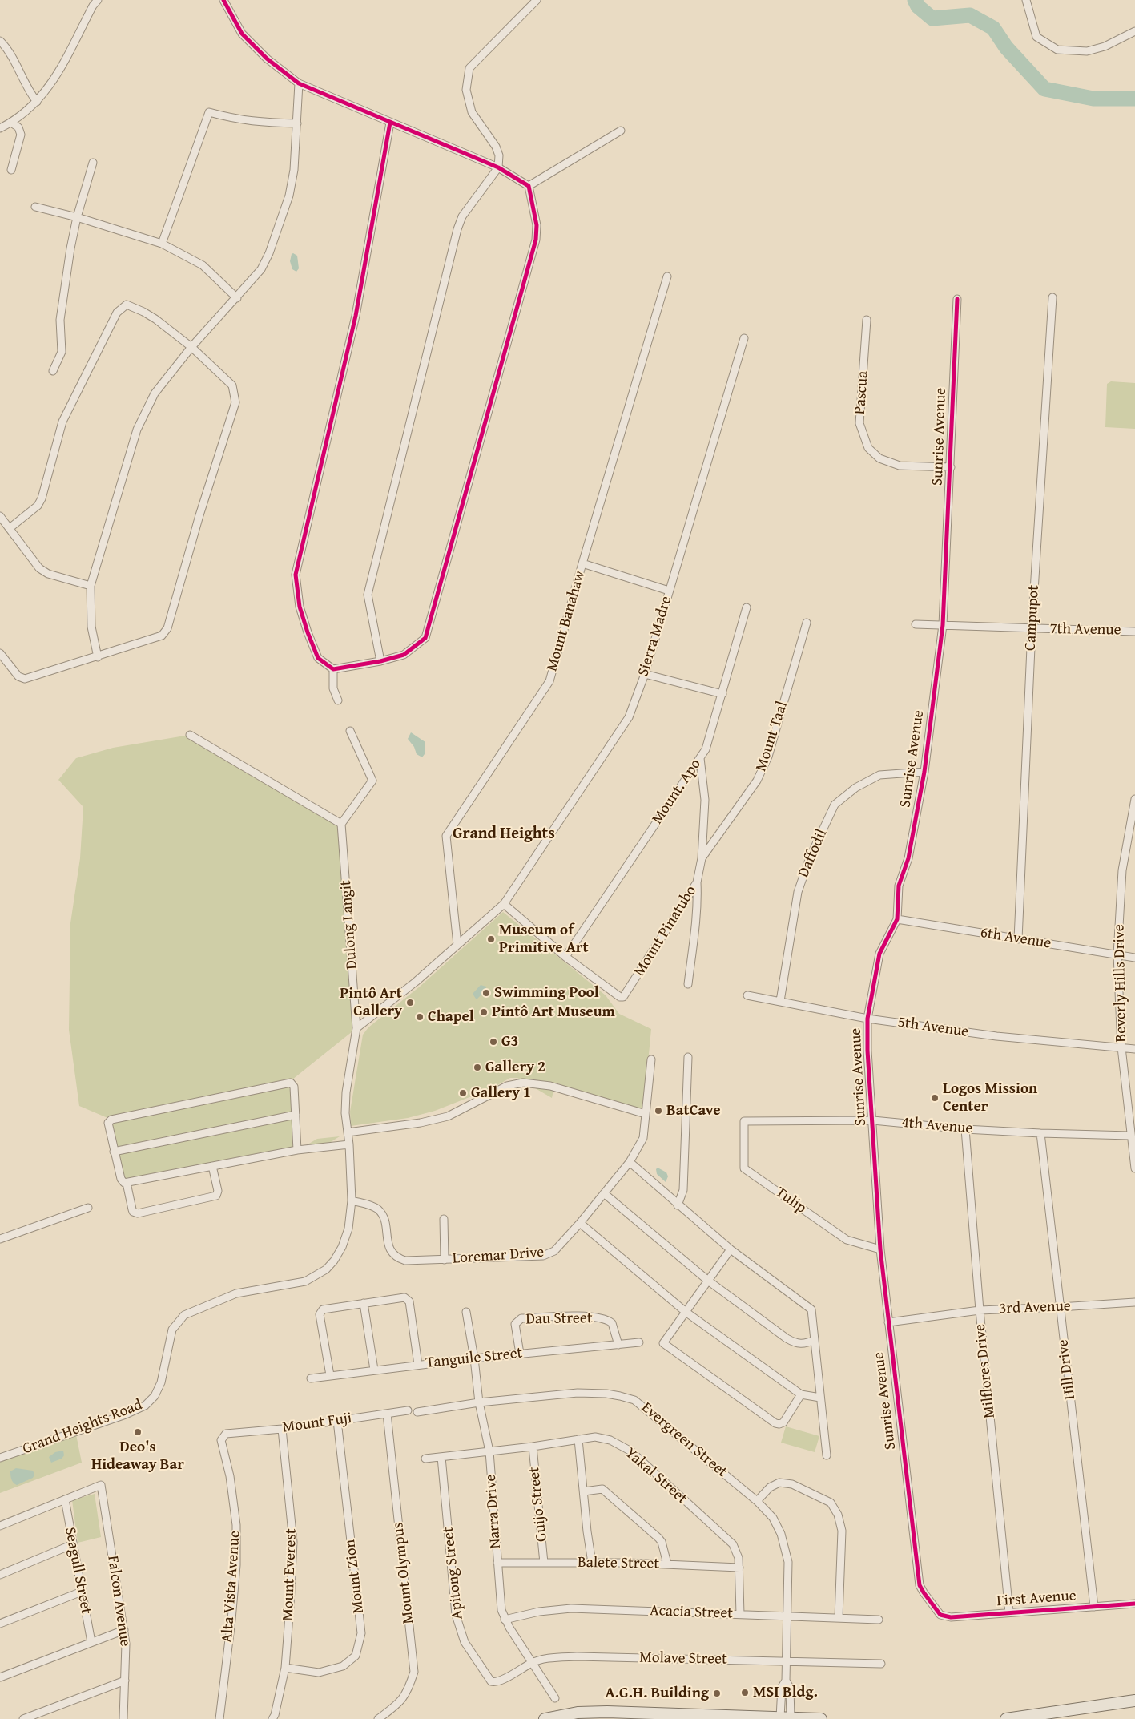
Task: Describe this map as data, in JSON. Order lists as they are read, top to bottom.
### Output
{
  "streets": {
    "street": [
      "Pascua",
      "Sunrise Avenue",
      "Campupot",
      "Mount Banahaw",
      "7th Avenue",
      "Sierra Madre",
      "Mount Taal",
      "Mount. Apo",
      "Daffodil",
      "Dulong Langit",
      "Mount Pinatubo",
      "6th Avenue",
      "Beverly Hills Drive",
      "5th Avenue",
      "4th Avenue",
      "Tulip",
      "Loremar Drive",
      "3rd Avenue",
      "Dau Street",
      "Tanguile Street",
      "Hill Drive",
      "Milflores Drive",
      "Mount Fuji",
      "Grand Heights Road",
      "Evergreen Street",
      "Yakal Street",
      "Guijo Street",
      "Narra Drive",
      "Balete Street",
      "Seagull Street",
      "Mount Olympus",
      "Apitong Street",
      "Mount Everest",
      "Mount Zion",
      "Alta Vista Avenue",
      "First Avenue",
      "Falcon Avenue",
      "Acacia Street",
      "Molave Street"
    ]
  },
  "crossings": [
    ["Pascua", "Sunrise Avenue"],
    ["Sunrise Avenue", "7th Avenue"],
    ["Sunrise Avenue", "Daffodil"],
    ["Sunrise Avenue", "6th Avenue"],
    ["Sunrise Avenue", "5th Avenue"],
    ["Sunrise Avenue", "4th Avenue"],
    ["Sunrise Avenue", "Tulip"],
    ["Sunrise Avenue", "3rd Avenue"],
    ["Sunrise Avenue", "First Avenue"],
    ["Campupot", "7th Avenue"],
    ["Campupot", "6th Avenue"],
    ["Mount Banahaw", "Sierra Madre"],
    ["Sierra Madre", "Dulong Langit"],
    ["Mount Taal", "Mount Pinatubo"],
    ["Mount. Apo", "Mount Pinatubo"],
    ["Daffodil", "5th Avenue"],
    ["Dulong Langit", "Grand Heights Road"],
    ["6th Avenue", "Beverly Hills Drive"],
    ["Beverly Hills Drive", "5th Avenue"],
    ["Beverly Hills Drive", "4th Avenue"],
    ["4th Avenue", "Tulip"],
    ["4th Avenue", "Hill Drive"],
    ["4th Avenue", "Milflores Drive"],
    ["Loremar Drive", "Grand Heights Road"],
    ["3rd Avenue", "Hill Drive"],
    ["3rd Avenue", "Milflores Drive"],
    ["Dau Street", "Tanguile Street"],
    ["Tanguile Street", "Narra Drive"],
    ["Hill Drive", "First Avenue"],
    ["Milflores Drive", "First Avenue"],
    ["Mount Fuji", "Mount Olympus"],
    ["Mount Fuji", "Mount Everest"],
    ["Mount Fuji", "Mount Zion"],
    ["Mount Fuji", "Alta Vista Avenue"],
    ["Evergreen Street", "Narra Drive"],
    ["Evergreen Street", "Acacia Street"],
    ["Evergreen Street", "Molave Street"],
    ["Yakal Street", "Guijo Street"],
    ["Yakal Street", "Narra Drive"],
    ["Yakal Street", "Balete Street"],
    ["Yakal Street", "Apitong Street"],
    ["Yakal Street", "Acacia Street"],
    ["Guijo Street", "Balete Street"],
    ["Narra Drive", "Balete Street"],
    ["Narra Drive", "Acacia Street"],
    ["Narra Drive", "Molave Street"],
    ["Seagull Street", "Falcon Avenue"],
    ["Apitong Street", "Molave Street"],
    ["Mount Everest", "Mount Zion"]
  ],
  "districts": ["Grand Heights"],
  "places": [
    "Museum of Primitive Art",
    "Swimming Pool",
    "Pintô Art Gallery",
    "Pintô Art Museum",
    "Chapel",
    "G3",
    "Gallery 2",
    "Gallery 1",
    "Logos Mission Center",
    "BatCave",
    "Deo's Hideaway Bar",
    "MSI Bldg.",
    "A.G.H. Building"
  ]
}
